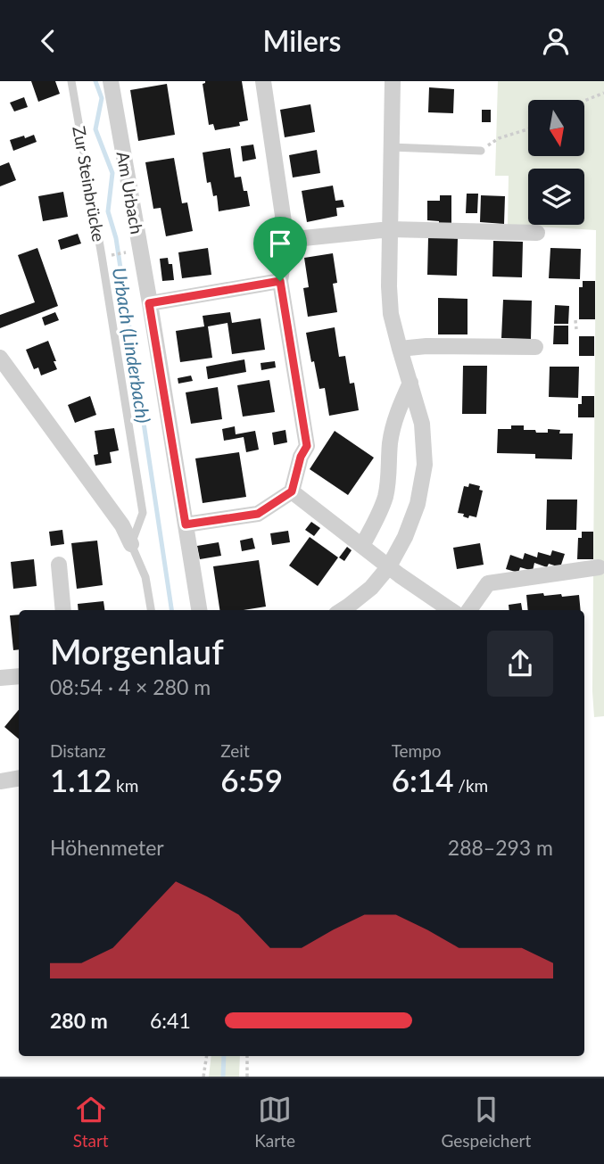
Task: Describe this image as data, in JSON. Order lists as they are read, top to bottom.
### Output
{
  "streets": {
    "street": ["Am Urbach"],
    "lane": ["Zur Steinbrücke"]
  },
  "water": ["Urbach (Linderbach)"],
  "north": "bottom",
  "page": {
    "header": "Milers",
    "heading": ["Morgenlauf", "08:54 · 4 × 280 m"],
    "stats": [
      ["Distanz", "1.12 km"],
      ["Zeit", "6:59"],
      ["Tempo", "6:14 /km"]
    ],
    "chart": ["Höhenmeter", "288–293 m"],
    "list": [
      {
        "name": "280 m",
        "note": "6:41"
      }
    ],
    "tabs": ["Start", "Karte", "Gespeichert"]
  }
}
